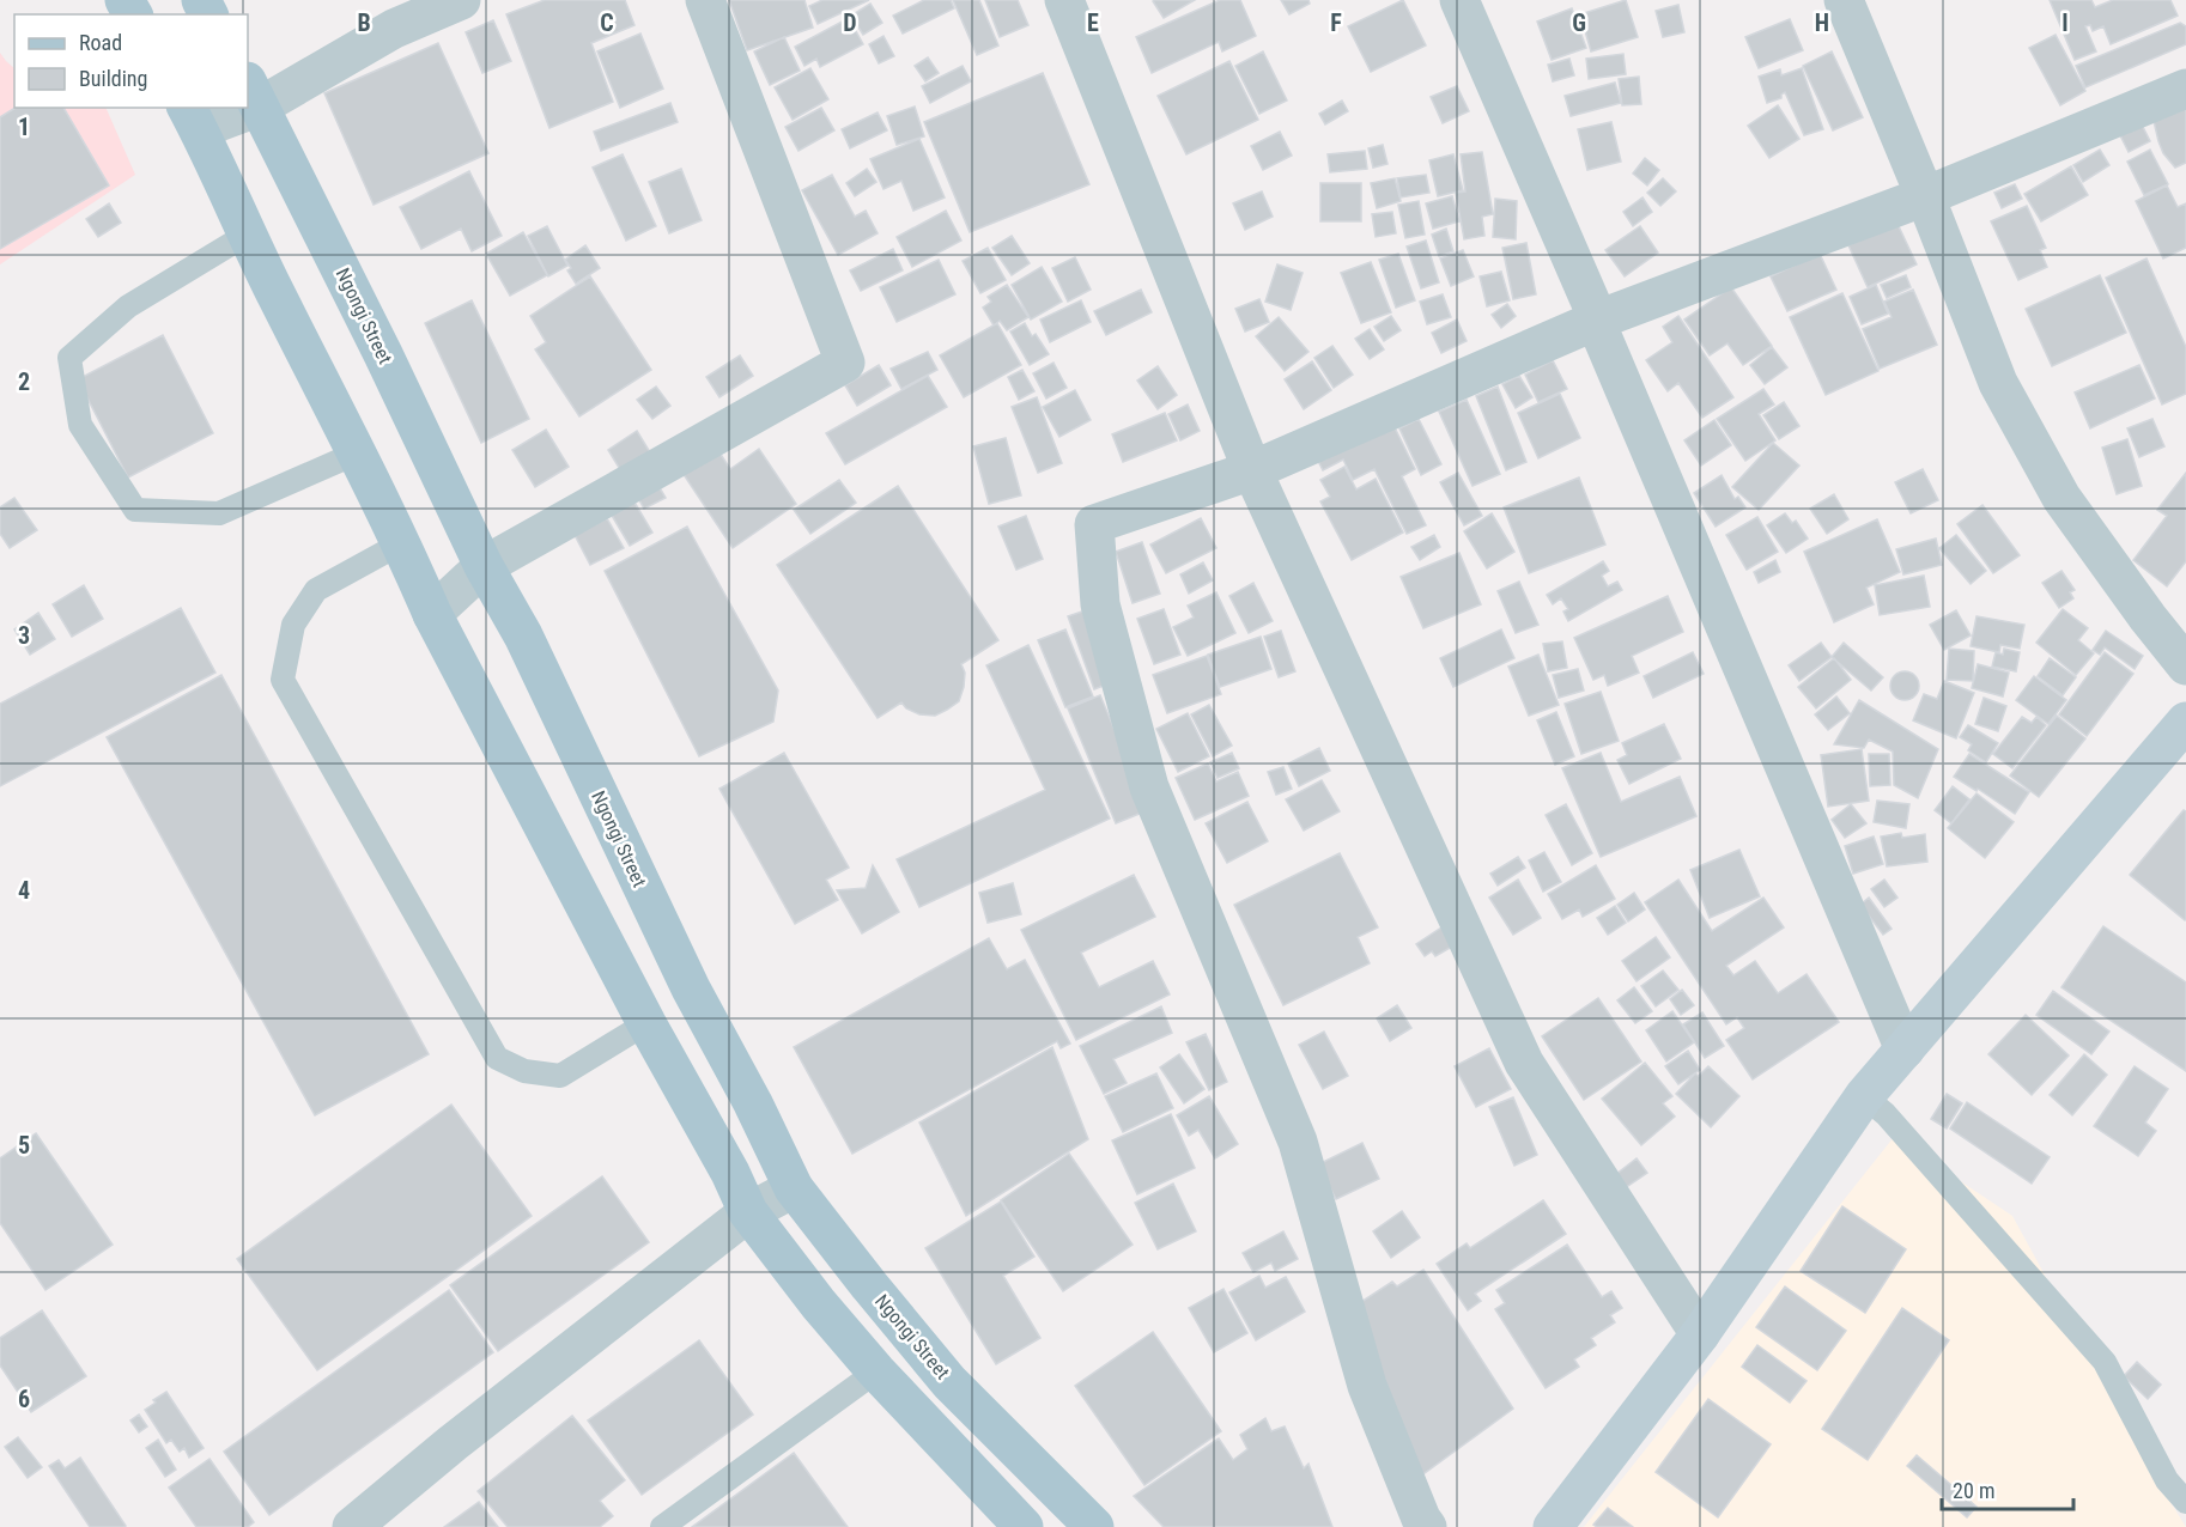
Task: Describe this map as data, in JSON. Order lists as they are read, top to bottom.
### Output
{
  "streets": {
    "main road": ["Ngongi Street"]
  },
  "legend": ["Road", "Building"],
  "scale_bar": "20 m",
  "grid": {
    "columns": [
      "B",
      "C",
      "D",
      "E",
      "F",
      "G",
      "H",
      "I"
    ],
    "rows": [
      "1",
      "2",
      "3",
      "4",
      "5",
      "6"
    ]
  }
}
